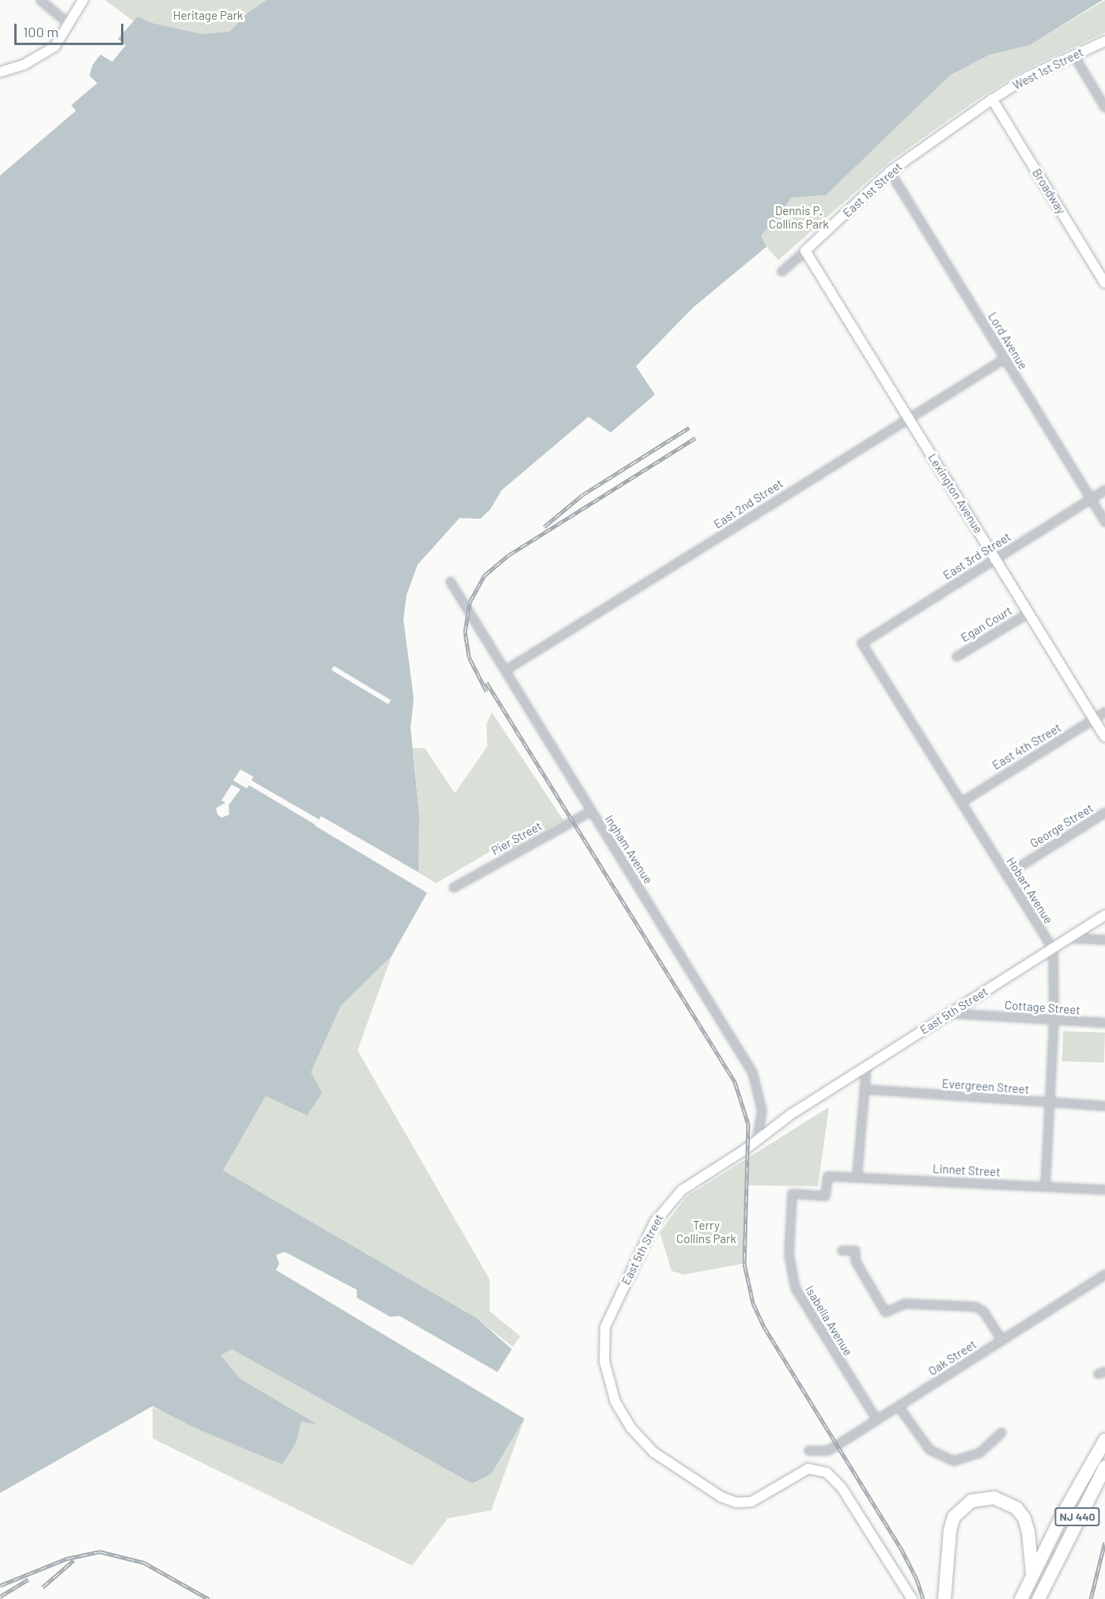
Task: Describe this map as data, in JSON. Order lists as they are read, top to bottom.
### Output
{
  "streets": {
    "highway": ["NJ 440"],
    "street": [
      "West 1st Street",
      "East 1st Street",
      "Broadway",
      "Lord Avenue",
      "Lexington Avenue",
      "East 2nd Street",
      "East 3rd Street",
      "Egan Court",
      "East 4th Street",
      "George Street",
      "Pier Street",
      "Ingham Avenue",
      "Hobart Avenue",
      "Cottage Street",
      "East 5th Street",
      "Evergreen Street",
      "Linnet Street",
      "Isabella Avenue",
      "Oak Street"
    ]
  },
  "crossings": [
    ["West 1st Street", "East 1st Street"],
    ["West 1st Street", "Broadway"],
    ["East 1st Street", "Broadway"],
    ["East 1st Street", "Lord Avenue"],
    ["East 1st Street", "Lexington Avenue"],
    ["Lord Avenue", "East 2nd Street"],
    ["Lord Avenue", "East 3rd Street"],
    ["Lexington Avenue", "East 2nd Street"],
    ["Lexington Avenue", "East 3rd Street"],
    ["Lexington Avenue", "Egan Court"],
    ["Lexington Avenue", "East 4th Street"],
    ["East 2nd Street", "Ingham Avenue"],
    ["East 3rd Street", "Hobart Avenue"],
    ["East 4th Street", "Hobart Avenue"],
    ["George Street", "Hobart Avenue"],
    ["Pier Street", "Ingham Avenue"],
    ["Ingham Avenue", "East 5th Street"],
    ["Hobart Avenue", "East 5th Street"],
    ["Cottage Street", "East 5th Street"],
    ["Linnet Street", "Isabella Avenue"],
    ["Isabella Avenue", "Oak Street"]
  ],
  "parks": ["Heritage Park", "Dennis P. Collins Park", "Terry Collins Park"],
  "scale_bar": "100 m"
}
